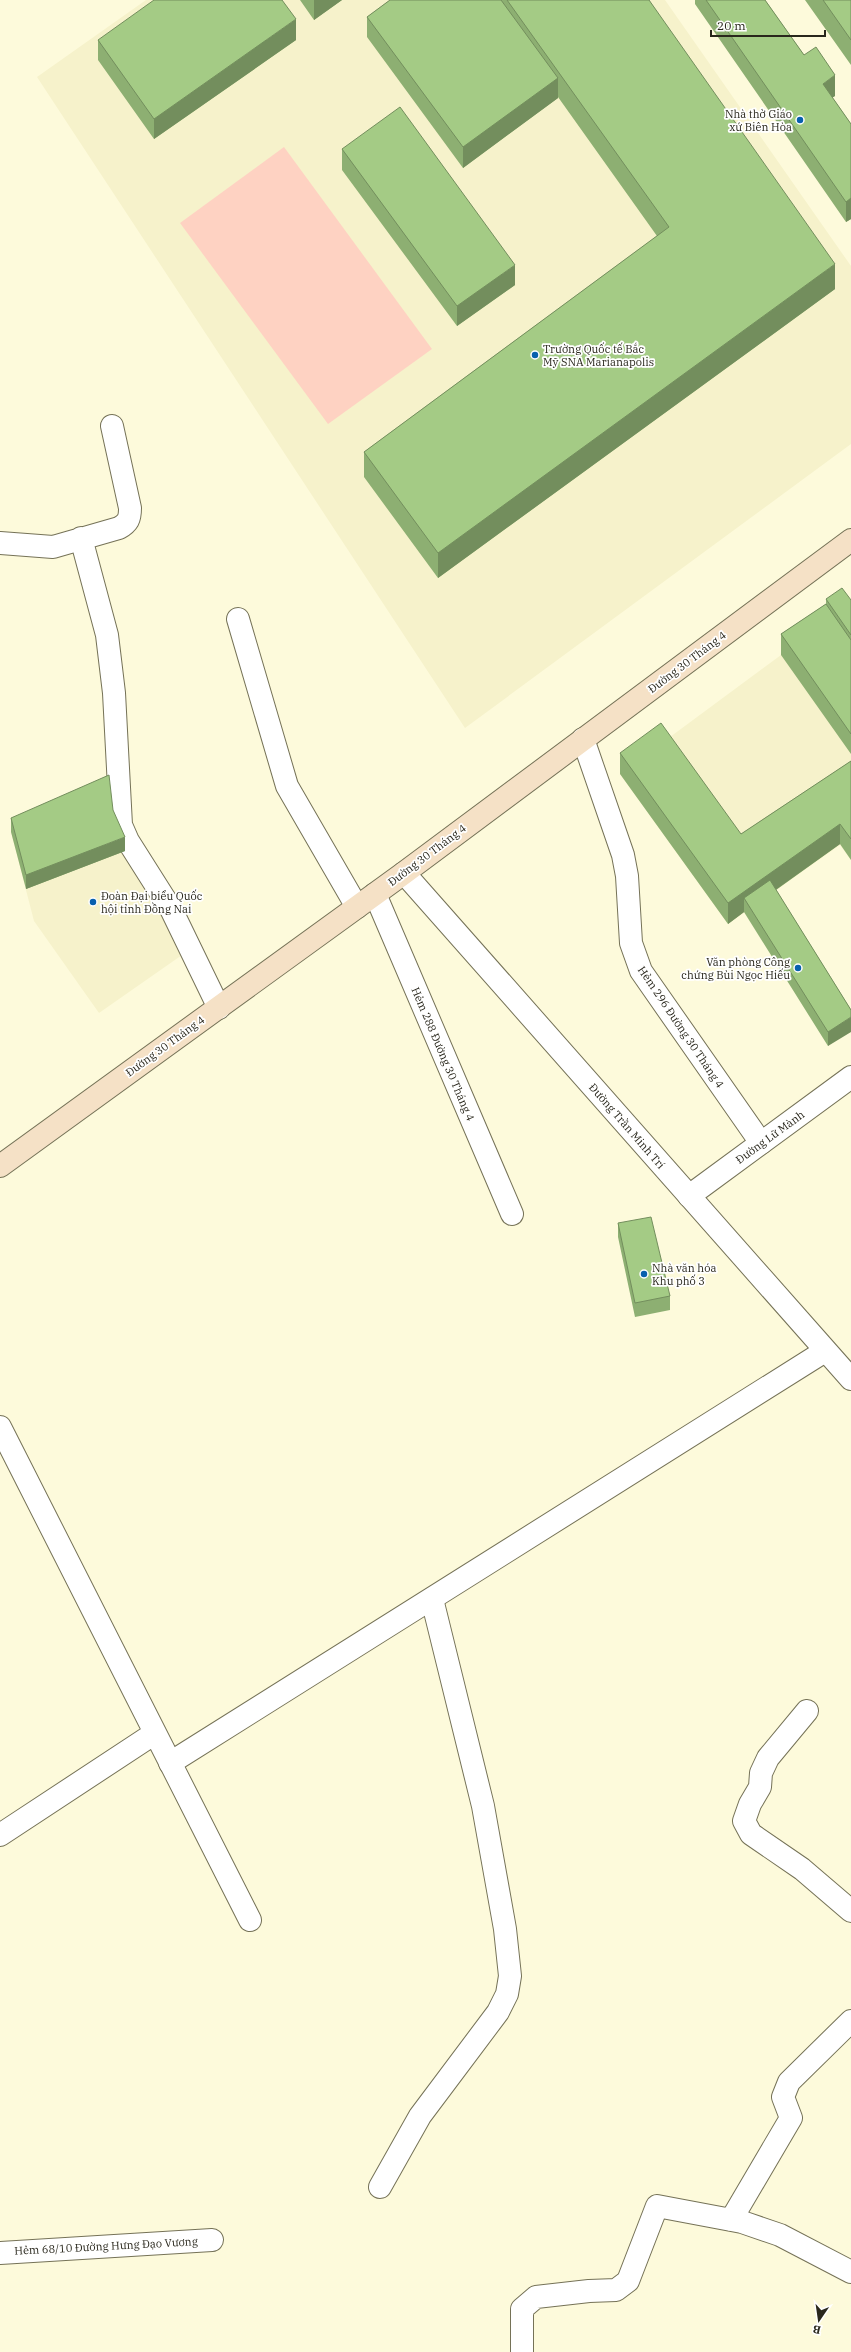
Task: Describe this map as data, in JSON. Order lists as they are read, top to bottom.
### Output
{
  "streets": {
    "main road": ["Đường 30 Tháng 4"],
    "street": [
      "Hẻm 296 Đường 30 Tháng 4",
      "Hẻm 288 Đường 30 Tháng 4",
      "Đường Trần Minh Trí",
      "Đường Lữ Mành",
      "Hẻm 68/10 Đường Hưng Đạo Vương"
    ]
  },
  "crossings": [
    ["Đường 30 Tháng 4", "Hẻm 296 Đường 30 Tháng 4"],
    ["Đường 30 Tháng 4", "Hẻm 288 Đường 30 Tháng 4"],
    ["Đường 30 Tháng 4", "Đường Trần Minh Trí"],
    ["Hẻm 296 Đường 30 Tháng 4", "Đường Lữ Mành"],
    ["Đường Trần Minh Trí", "Đường Lữ Mành"]
  ],
  "places": [
    "Nhà thờ Giáo xứ Biên Hòa",
    "Trường Quốc tế Bắc Mỹ SNA Marianapolis",
    "Đoàn Đại biểu Quốc hội tỉnh Đồng Nai",
    "Văn phòng Công chứng Bùi Ngọc Hiếu",
    "Nhà văn hóa Khu phố 3"
  ],
  "scale_bar": "20 m",
  "north": "bottom"
}
